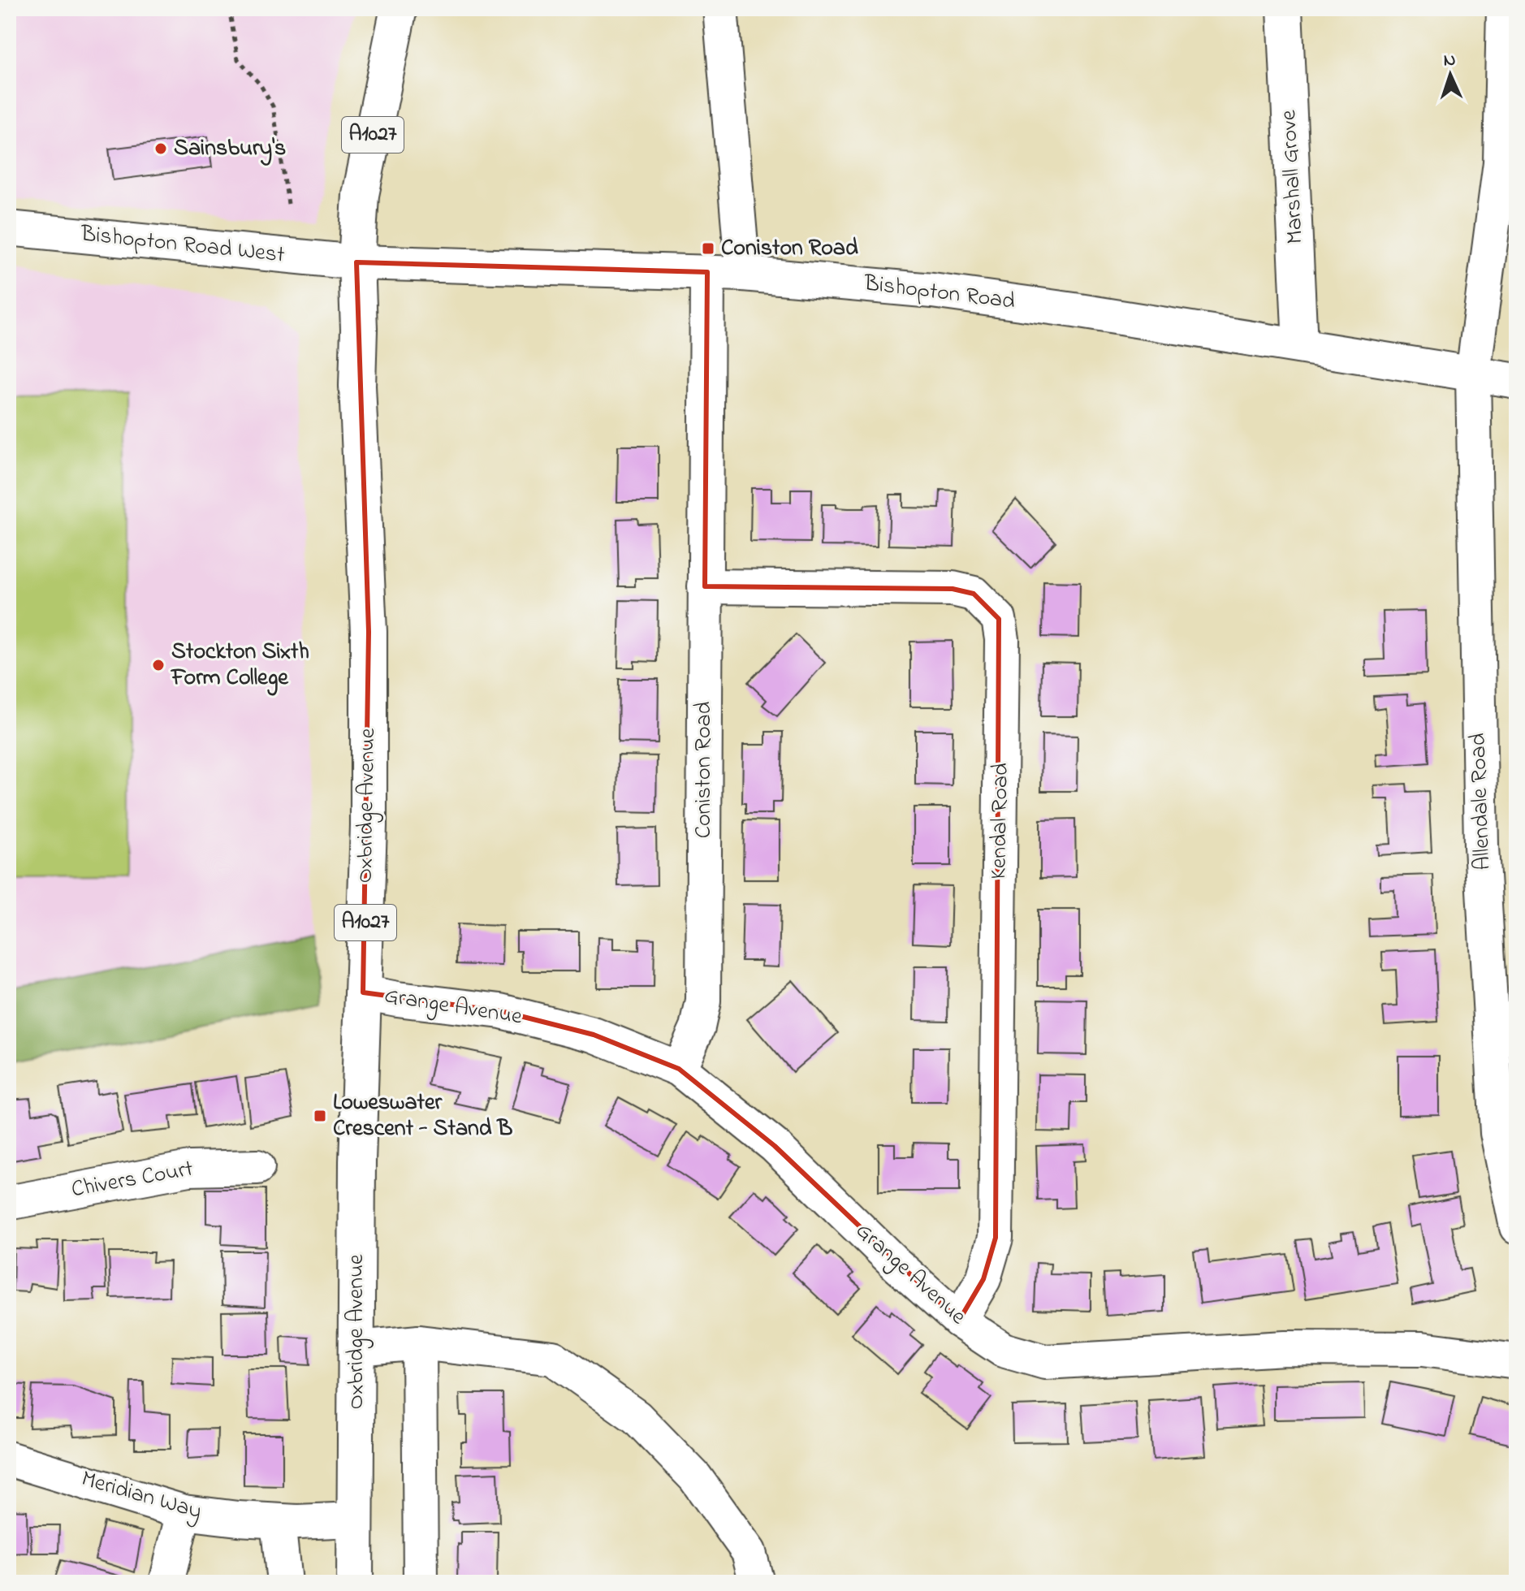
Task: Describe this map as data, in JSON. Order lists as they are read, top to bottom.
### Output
{
  "streets": {
    "main road": ["A1027", "Oxbridge Avenue"],
    "street": [
      "Marshall Grove",
      "Bishopton Road West",
      "Bishopton Road",
      "Coniston Road",
      "Allendale Road",
      "Kendal Road",
      "Grange Avenue",
      "Chivers Court",
      "Meridian Way"
    ]
  },
  "crossings": [
    ["A1027", "Bishopton Road West"],
    ["A1027", "Bishopton Road"],
    ["A1027", "Oxbridge Avenue"],
    ["Marshall Grove", "Bishopton Road"],
    ["Bishopton Road West", "Bishopton Road"],
    ["Bishopton Road West", "Oxbridge Avenue"],
    ["Bishopton Road", "Coniston Road"],
    ["Bishopton Road", "Allendale Road"],
    ["Bishopton Road", "Oxbridge Avenue"],
    ["Coniston Road", "Kendal Road"],
    ["Coniston Road", "Grange Avenue"],
    ["Oxbridge Avenue", "Grange Avenue"],
    ["Oxbridge Avenue", "Meridian Way"],
    ["Kendal Road", "Grange Avenue"]
  ],
  "places": {
    "other": ["Sainsbury's", "Stockton Sixth Form College"],
    "transit": ["Coniston Road", "Loweswater Crescent - Stand B"]
  },
  "north": "top"
}
